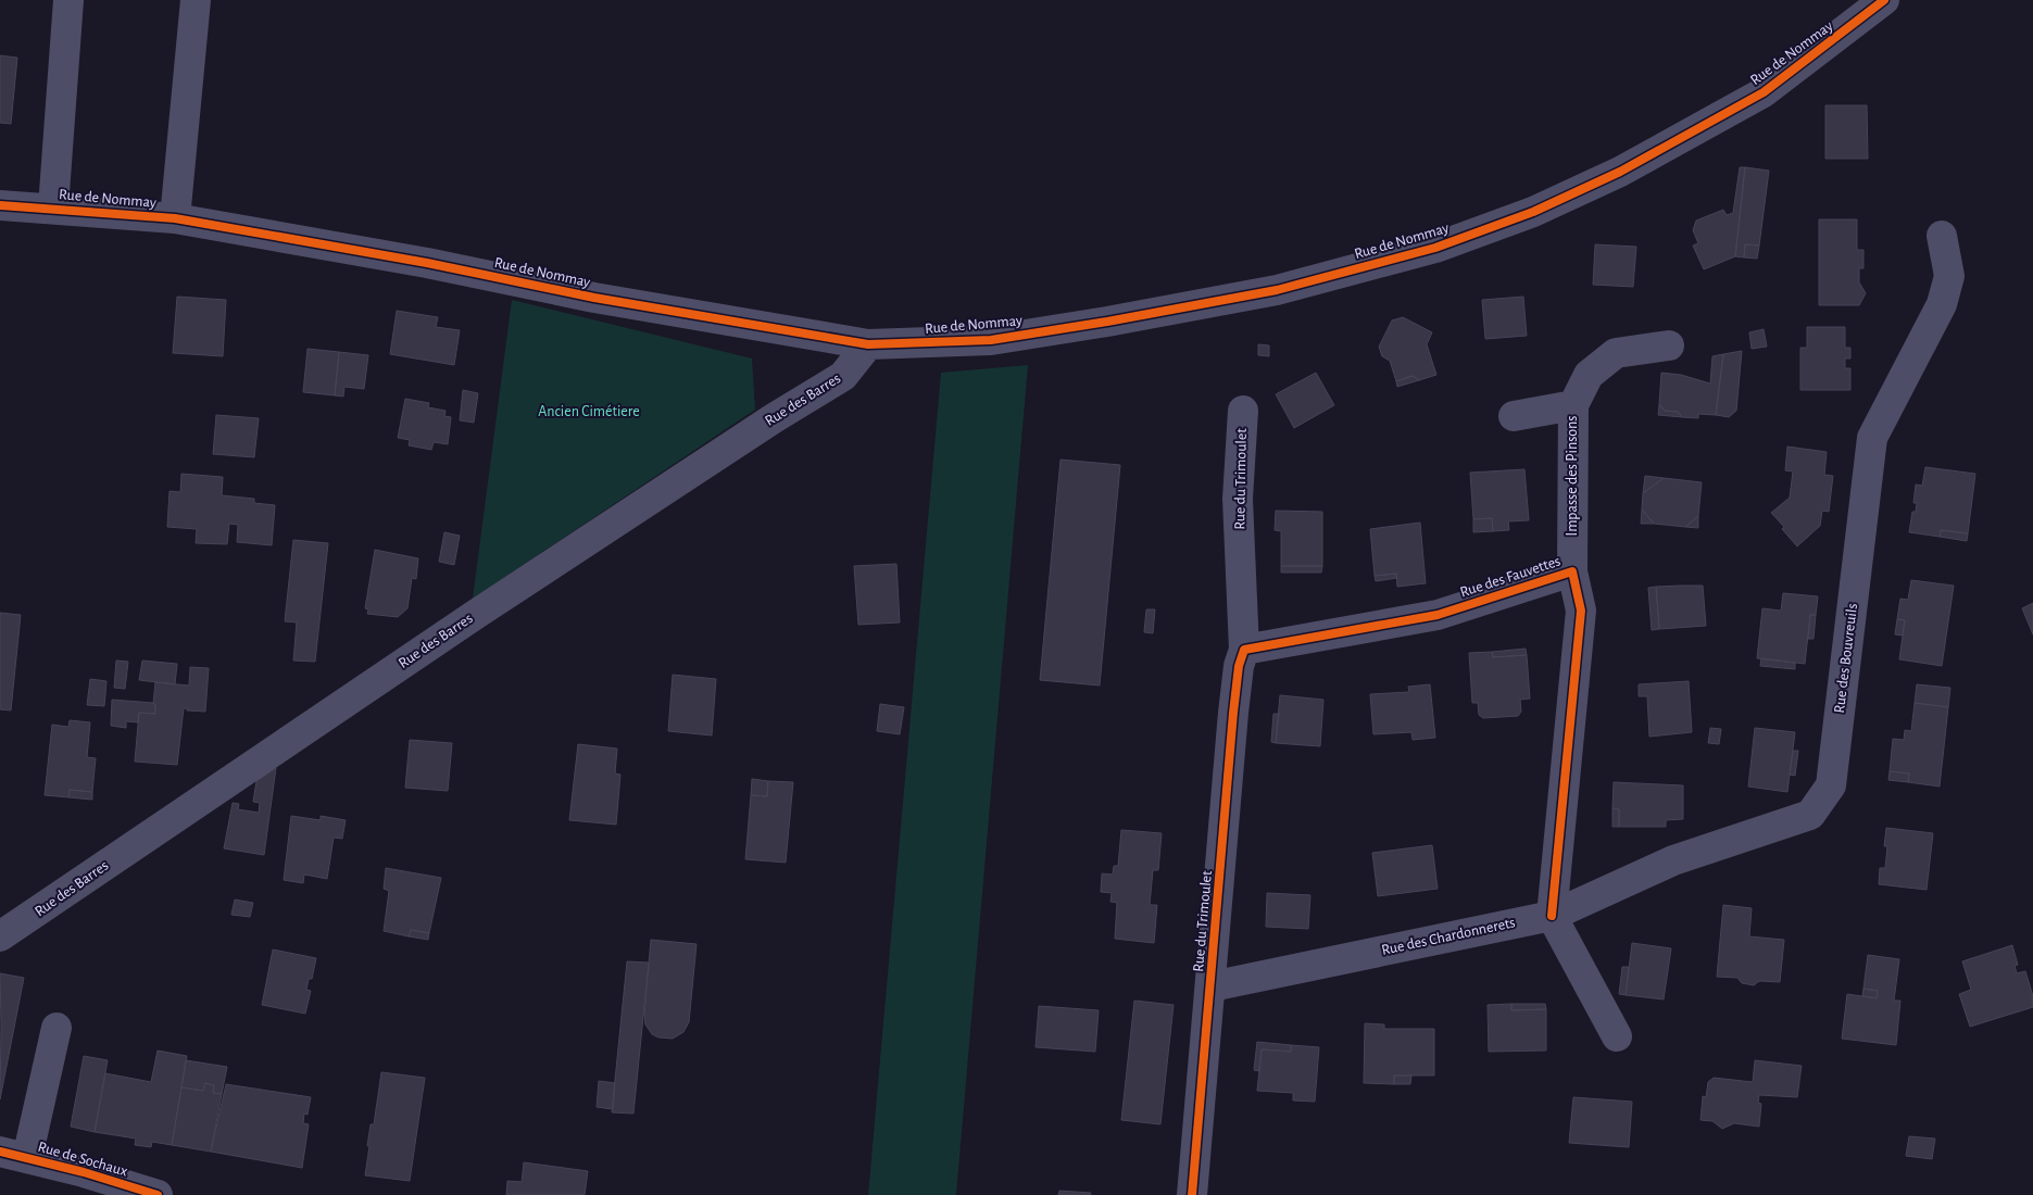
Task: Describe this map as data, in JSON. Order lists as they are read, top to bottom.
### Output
{
  "streets": {
    "street": [
      "Rue de Nommay",
      "Rue des Barres",
      "Impasse des Pinsons",
      "Rue du Trimoulet",
      "Rue des Fauvettes",
      "Rue des Bouvreuils",
      "Rue des Chardonnerets",
      "Rue de Sochaux"
    ]
  },
  "crossings": [
    ["Rue de Nommay", "Rue des Barres"],
    ["Impasse des Pinsons", "Rue des Fauvettes"],
    ["Rue du Trimoulet", "Rue des Fauvettes"],
    ["Rue du Trimoulet", "Rue des Chardonnerets"],
    ["Rue des Fauvettes", "Rue des Bouvreuils"],
    ["Rue des Fauvettes", "Rue des Chardonnerets"],
    ["Rue des Bouvreuils", "Rue des Chardonnerets"]
  ],
  "parks": ["Ancien Cimétiere"]
}
